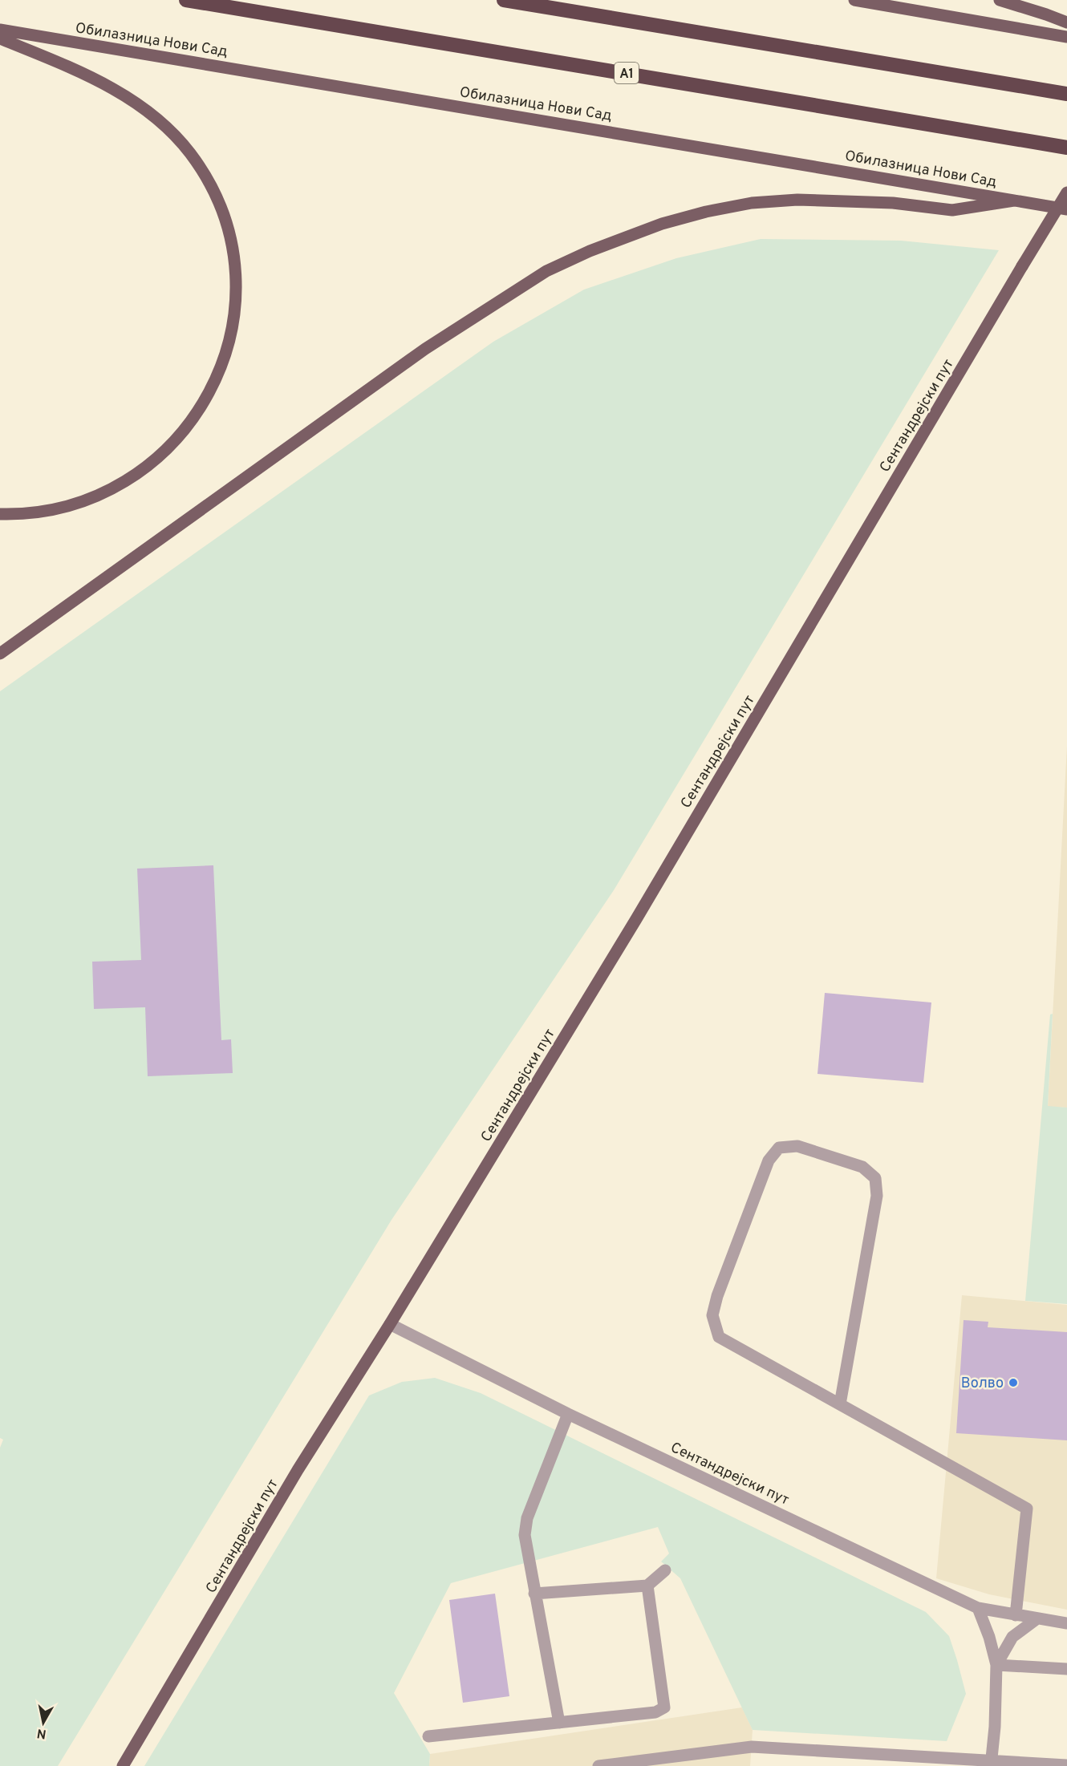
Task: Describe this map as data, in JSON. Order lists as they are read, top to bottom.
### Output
{
  "streets": {
    "highway": ["A1"],
    "main road": ["Обилазница Нови Сад", "Сентандрејски пут"]
  },
  "places": ["Волво"],
  "north": "bottom"
}
